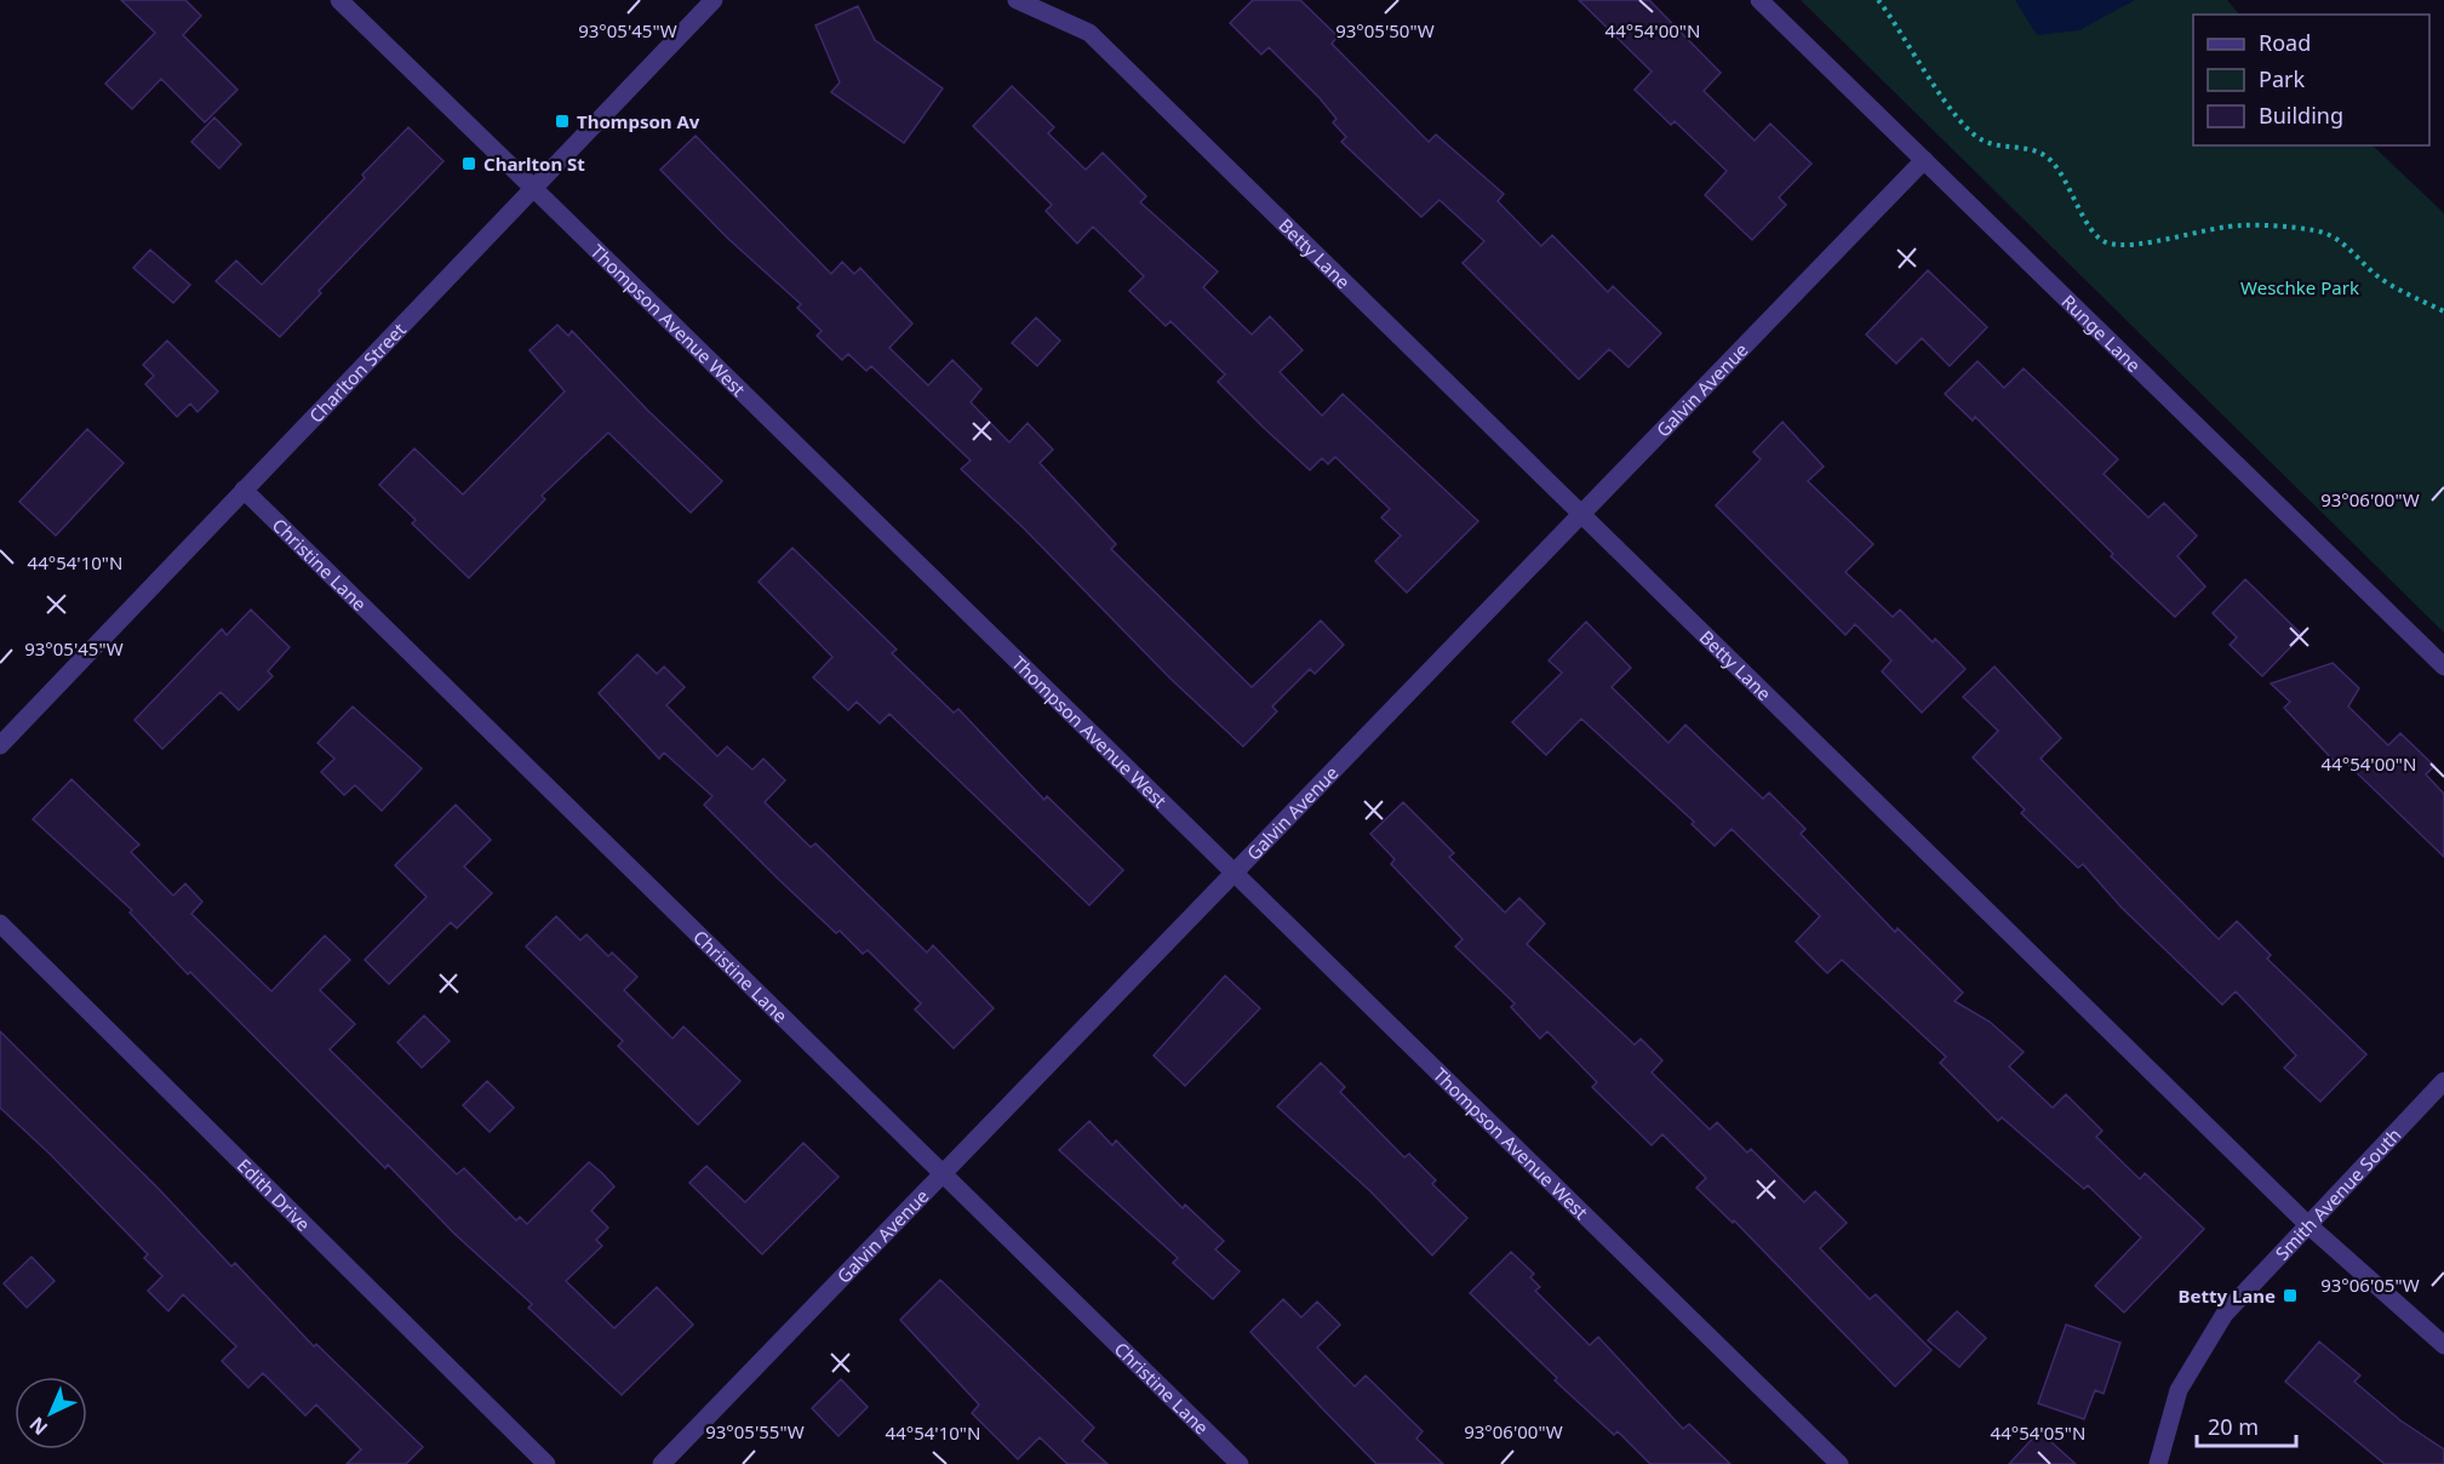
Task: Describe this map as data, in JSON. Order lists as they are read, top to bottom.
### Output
{
  "streets": {
    "street": [
      "Betty Lane",
      "Thompson Avenue West",
      "Runge Lane",
      "Charlton Street",
      "Galvin Avenue",
      "Christine Lane",
      "Edith Drive",
      "Smith Avenue South"
    ]
  },
  "crossings": [
    ["Betty Lane", "Galvin Avenue"],
    ["Betty Lane", "Smith Avenue South"],
    ["Thompson Avenue West", "Charlton Street"],
    ["Thompson Avenue West", "Galvin Avenue"],
    ["Runge Lane", "Galvin Avenue"],
    ["Charlton Street", "Christine Lane"],
    ["Galvin Avenue", "Christine Lane"]
  ],
  "parks": ["Weschke Park"],
  "places": {
    "transit": ["Thompson Av", "Charlton St", "Betty Lane"]
  },
  "legend": ["Road", "Park", "Building"],
  "scale_bar": "20 m",
  "north": "bottom left",
  "coordinates": [
    "44°54'00\"N",
    "93°05'45\"W",
    "93°05'50\"W",
    "93°06'00\"W",
    "44°54'10\"N",
    "93°06'05\"W",
    "93°05'55\"W",
    "44°54'05\"N"
  ]
}
